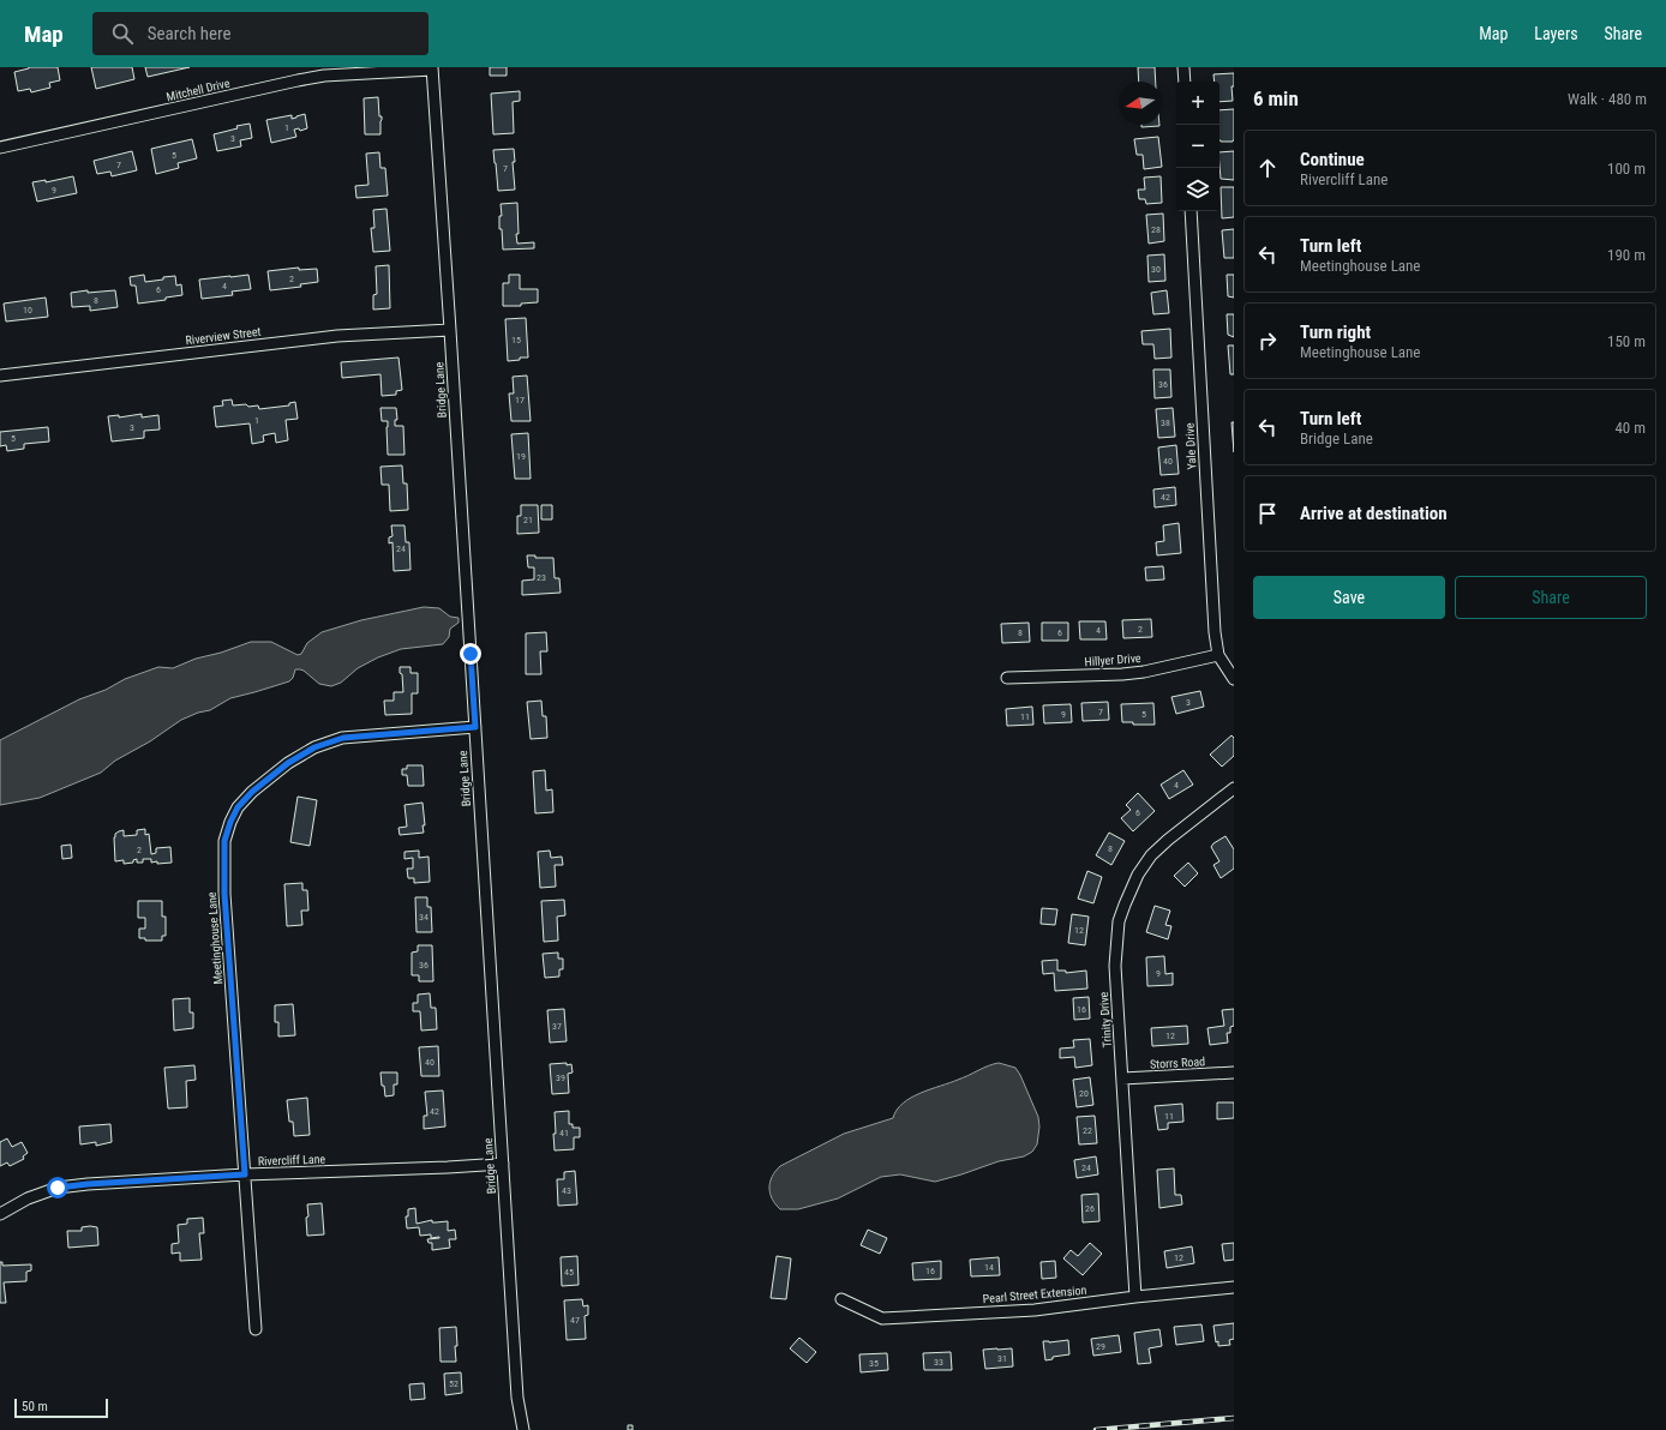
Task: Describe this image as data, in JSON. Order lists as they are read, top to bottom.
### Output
{
  "streets": {
    "street": [
      "Mitchell Drive",
      "Riverview Street",
      "Bridge Lane",
      "Yale Drive",
      "Hillyer Drive",
      "Meetinghouse Lane",
      "Trinity Drive",
      "Storrs Road",
      "Rivercliff Lane",
      "Pearl Street Extension"
    ]
  },
  "crossings": [
    ["Mitchell Drive", "Bridge Lane"],
    ["Riverview Street", "Bridge Lane"],
    ["Bridge Lane", "Meetinghouse Lane"],
    ["Bridge Lane", "Rivercliff Lane"],
    ["Yale Drive", "Hillyer Drive"],
    ["Meetinghouse Lane", "Rivercliff Lane"],
    ["Trinity Drive", "Storrs Road"],
    ["Trinity Drive", "Pearl Street Extension"]
  ],
  "house_numbers": [
    "1",
    "3",
    "5",
    "7",
    "7",
    "9",
    "28",
    "30",
    "2",
    "4",
    "6",
    "8",
    "10",
    "15",
    "36",
    "17",
    "1",
    "38",
    "3",
    "5",
    "19",
    "40",
    "42",
    "21",
    "24",
    "23",
    "2",
    "4",
    "8",
    "6",
    "3",
    "7",
    "9",
    "5",
    "11",
    "4",
    "6",
    "8",
    "2",
    "34",
    "12",
    "36",
    "9",
    "16",
    "37",
    "12",
    "40",
    "39",
    "20",
    "42",
    "11",
    "22",
    "41",
    "24",
    "43",
    "26",
    "12",
    "14",
    "16",
    "45",
    "47",
    "29",
    "31",
    "33",
    "35",
    "52"
  ],
  "scale_bar": "50 m",
  "north": "left",
  "page": {
    "header": "Map",
    "search": "Search here",
    "nav": ["Map", "Layers", "Share"],
    "heading": ["6 min", "Walk · 480 m"],
    "map_buttons": ["+", "−"],
    "list": [
      ["Continue", "Rivercliff Lane", "100 m"],
      ["Turn left", "Meetinghouse Lane", "190 m"],
      ["Turn right", "Meetinghouse Lane", "150 m"],
      ["Turn left", "Bridge Lane", "40 m"],
      "Arrive at destination"
    ],
    "buttons": ["Save", "Share"],
    "scale": "50 m"
  }
}
